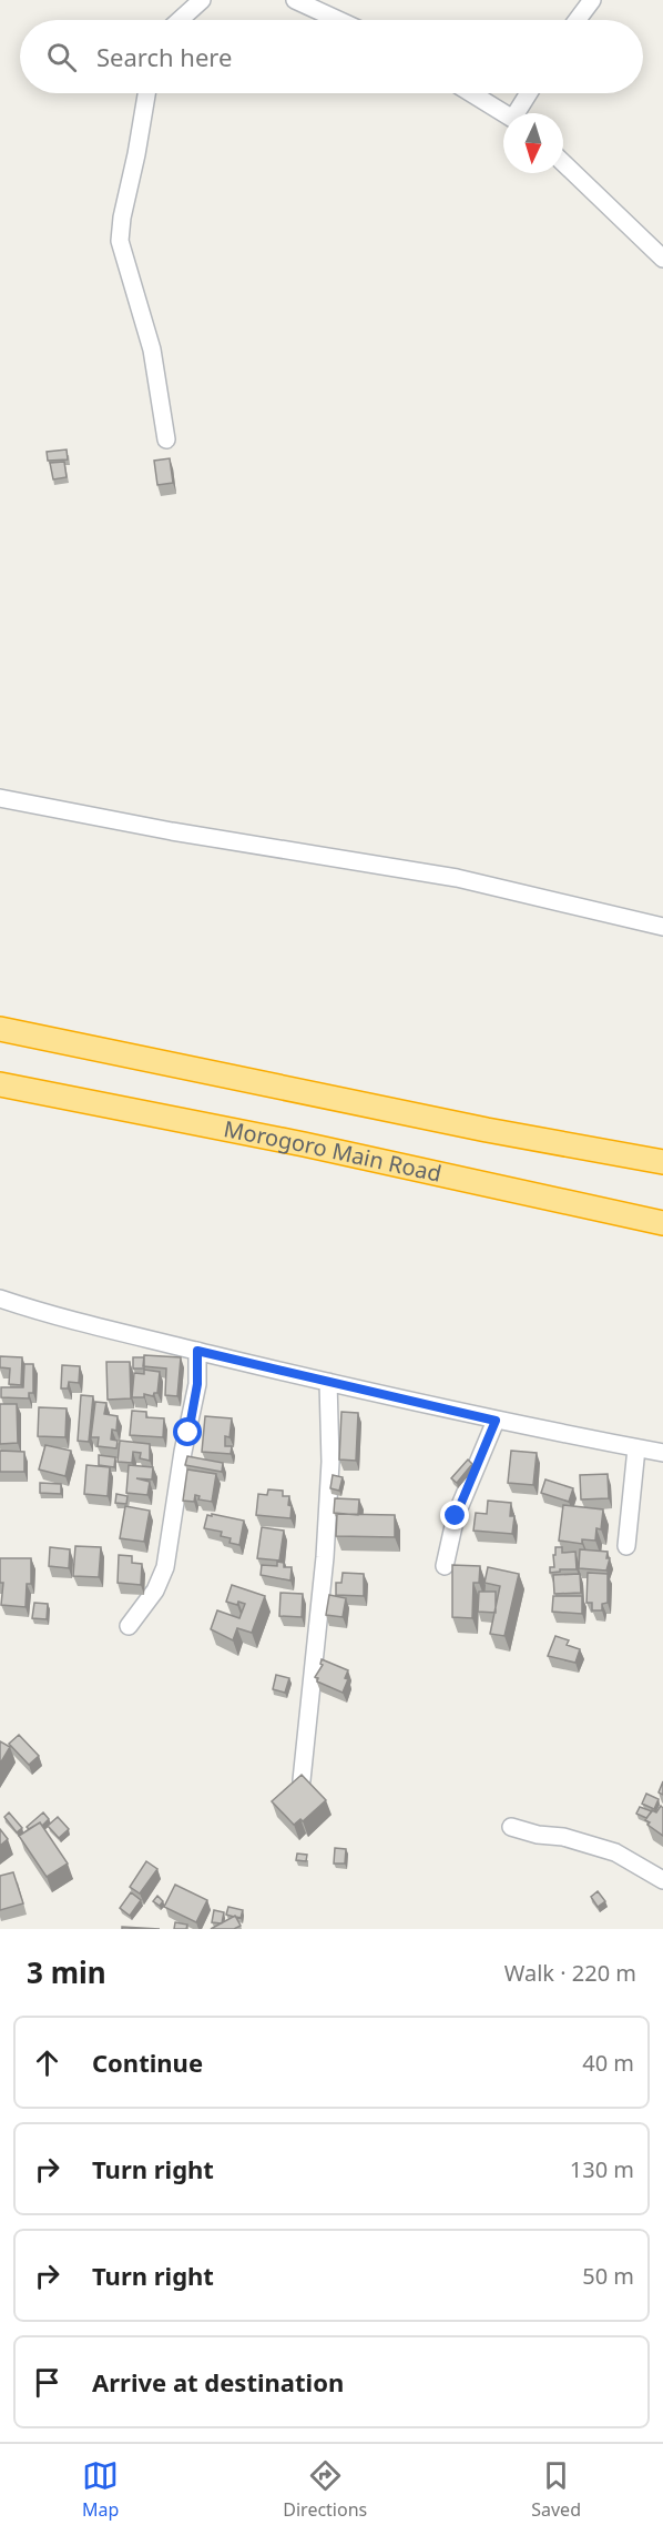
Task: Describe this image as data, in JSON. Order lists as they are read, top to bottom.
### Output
{
  "streets": {
    "highway": ["Morogoro Main Road"]
  },
  "north": "bottom",
  "page": {
    "search": "Search here",
    "heading": ["3 min", "Walk · 220 m"],
    "list": [
      ["Continue", "40 m"],
      ["Turn right", "130 m"],
      ["Turn right", "50 m"],
      "Arrive at destination"
    ],
    "nav": ["Map", "Directions", "Saved"]
  }
}
